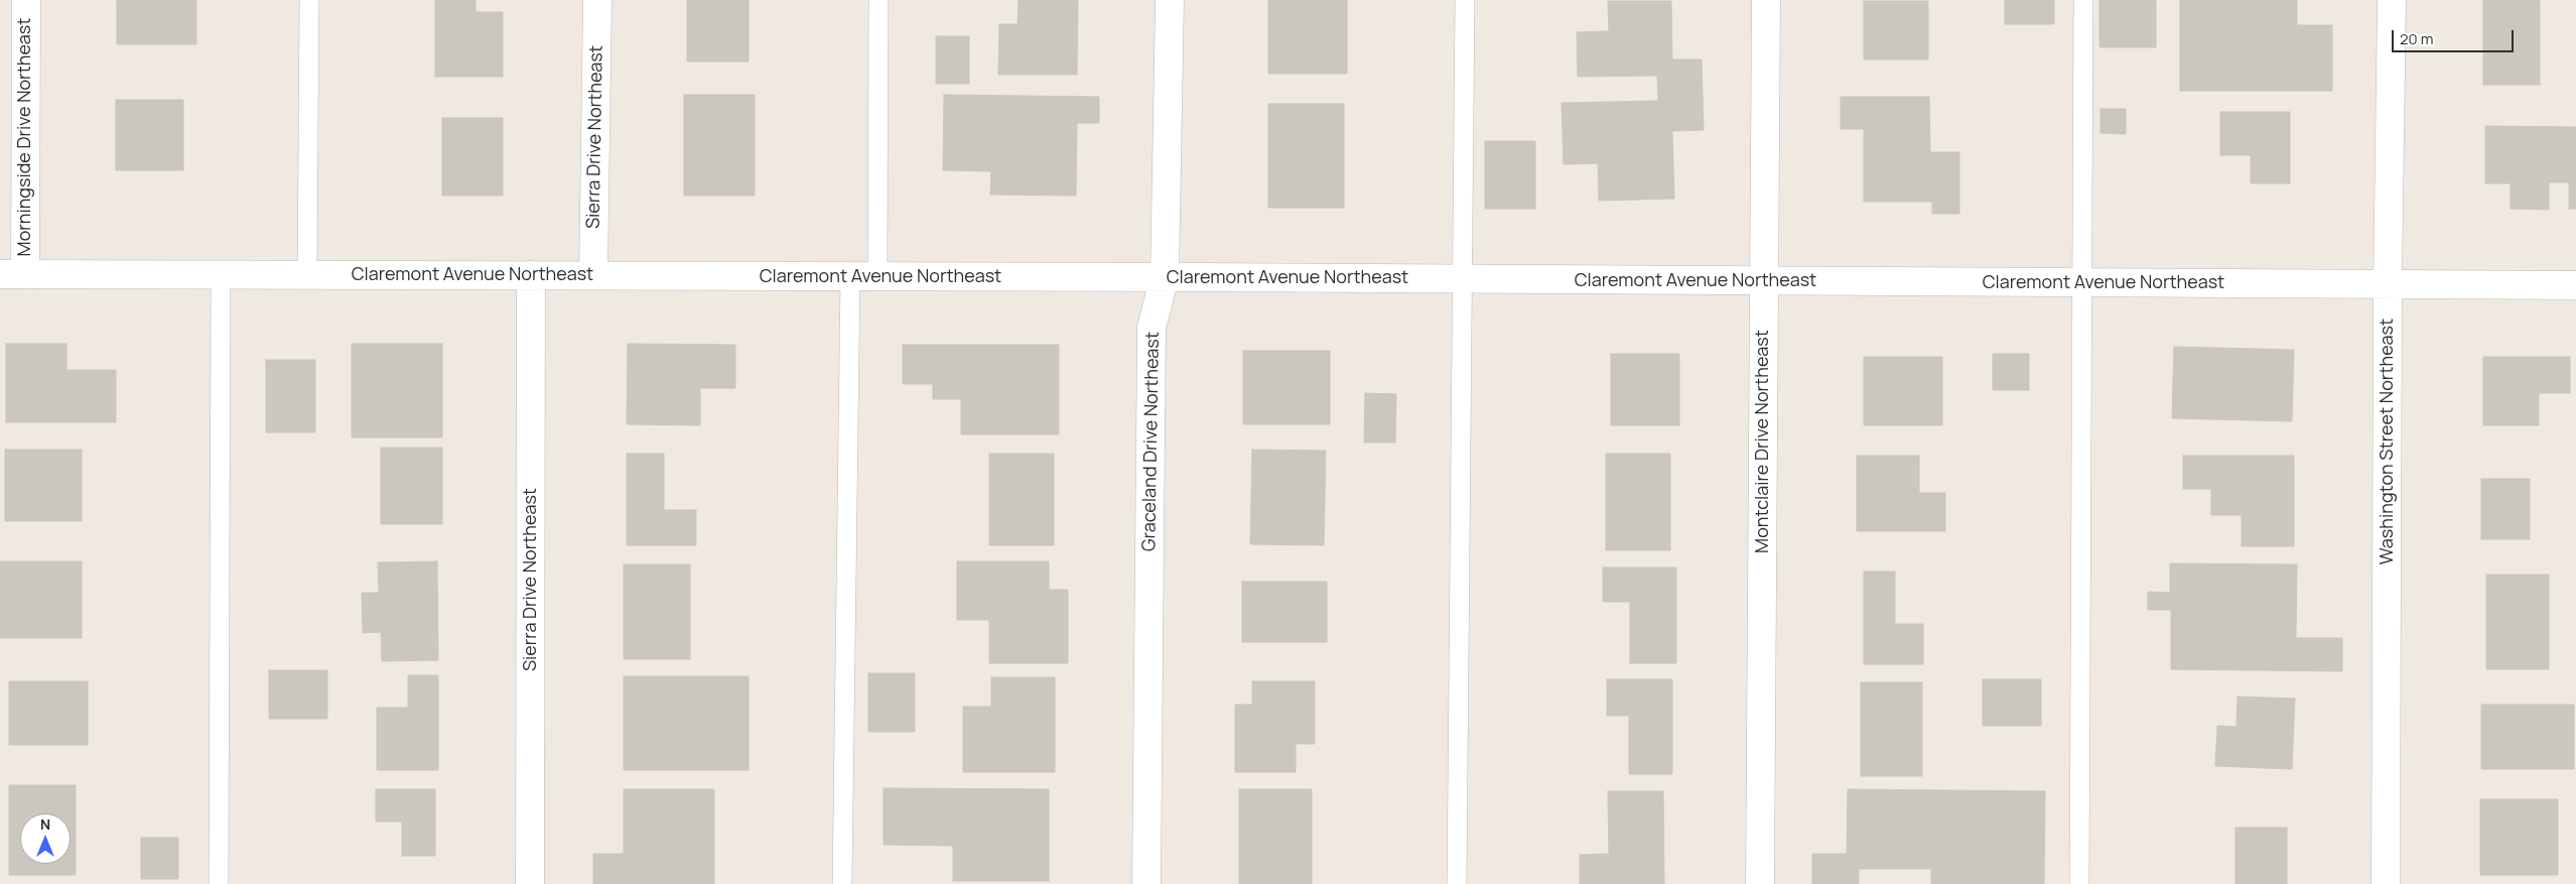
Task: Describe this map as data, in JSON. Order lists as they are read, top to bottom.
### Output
{
  "streets": {
    "street": [
      "Morningside Drive Northeast",
      "Sierra Drive Northeast",
      "Claremont Avenue Northeast",
      "Graceland Drive Northeast",
      "Montclaire Drive Northeast",
      "Washington Street Northeast"
    ]
  },
  "crossings": [
    ["Morningside Drive Northeast", "Claremont Avenue Northeast"],
    ["Sierra Drive Northeast", "Claremont Avenue Northeast"],
    ["Claremont Avenue Northeast", "Graceland Drive Northeast"],
    ["Claremont Avenue Northeast", "Montclaire Drive Northeast"],
    ["Claremont Avenue Northeast", "Washington Street Northeast"]
  ],
  "scale_bar": "20 m",
  "north": "top"
}
